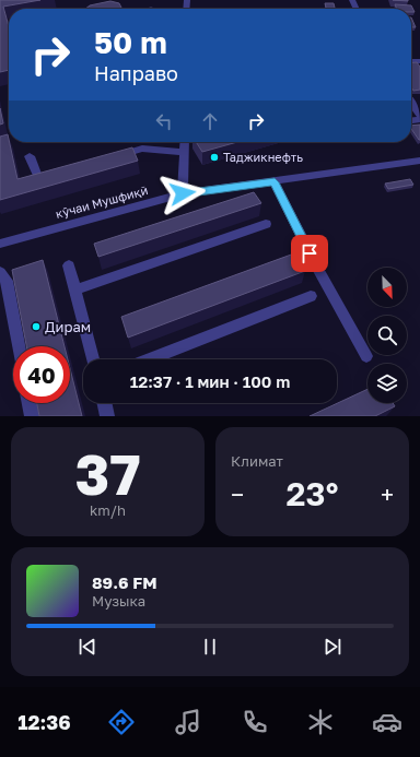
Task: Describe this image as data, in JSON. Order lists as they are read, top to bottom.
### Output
{
  "streets": {
    "street": ["кӯчаи Мушфиқӣ"]
  },
  "places": ["Таджикнефть", "Дирам"],
  "north": "bottom right",
  "page": {
    "turn": ["50 m", "Направо"],
    "limit": "40",
    "trip": "12:37 · 1 мин · 100 m",
    "tile": [
      ["37", "km/h"],
      "Климат"
    ],
    "heat": ["−", "23°", "+"],
    "song": ["89.6 FM", "Музыка"],
    "tabs": "12:36"
  }
}
